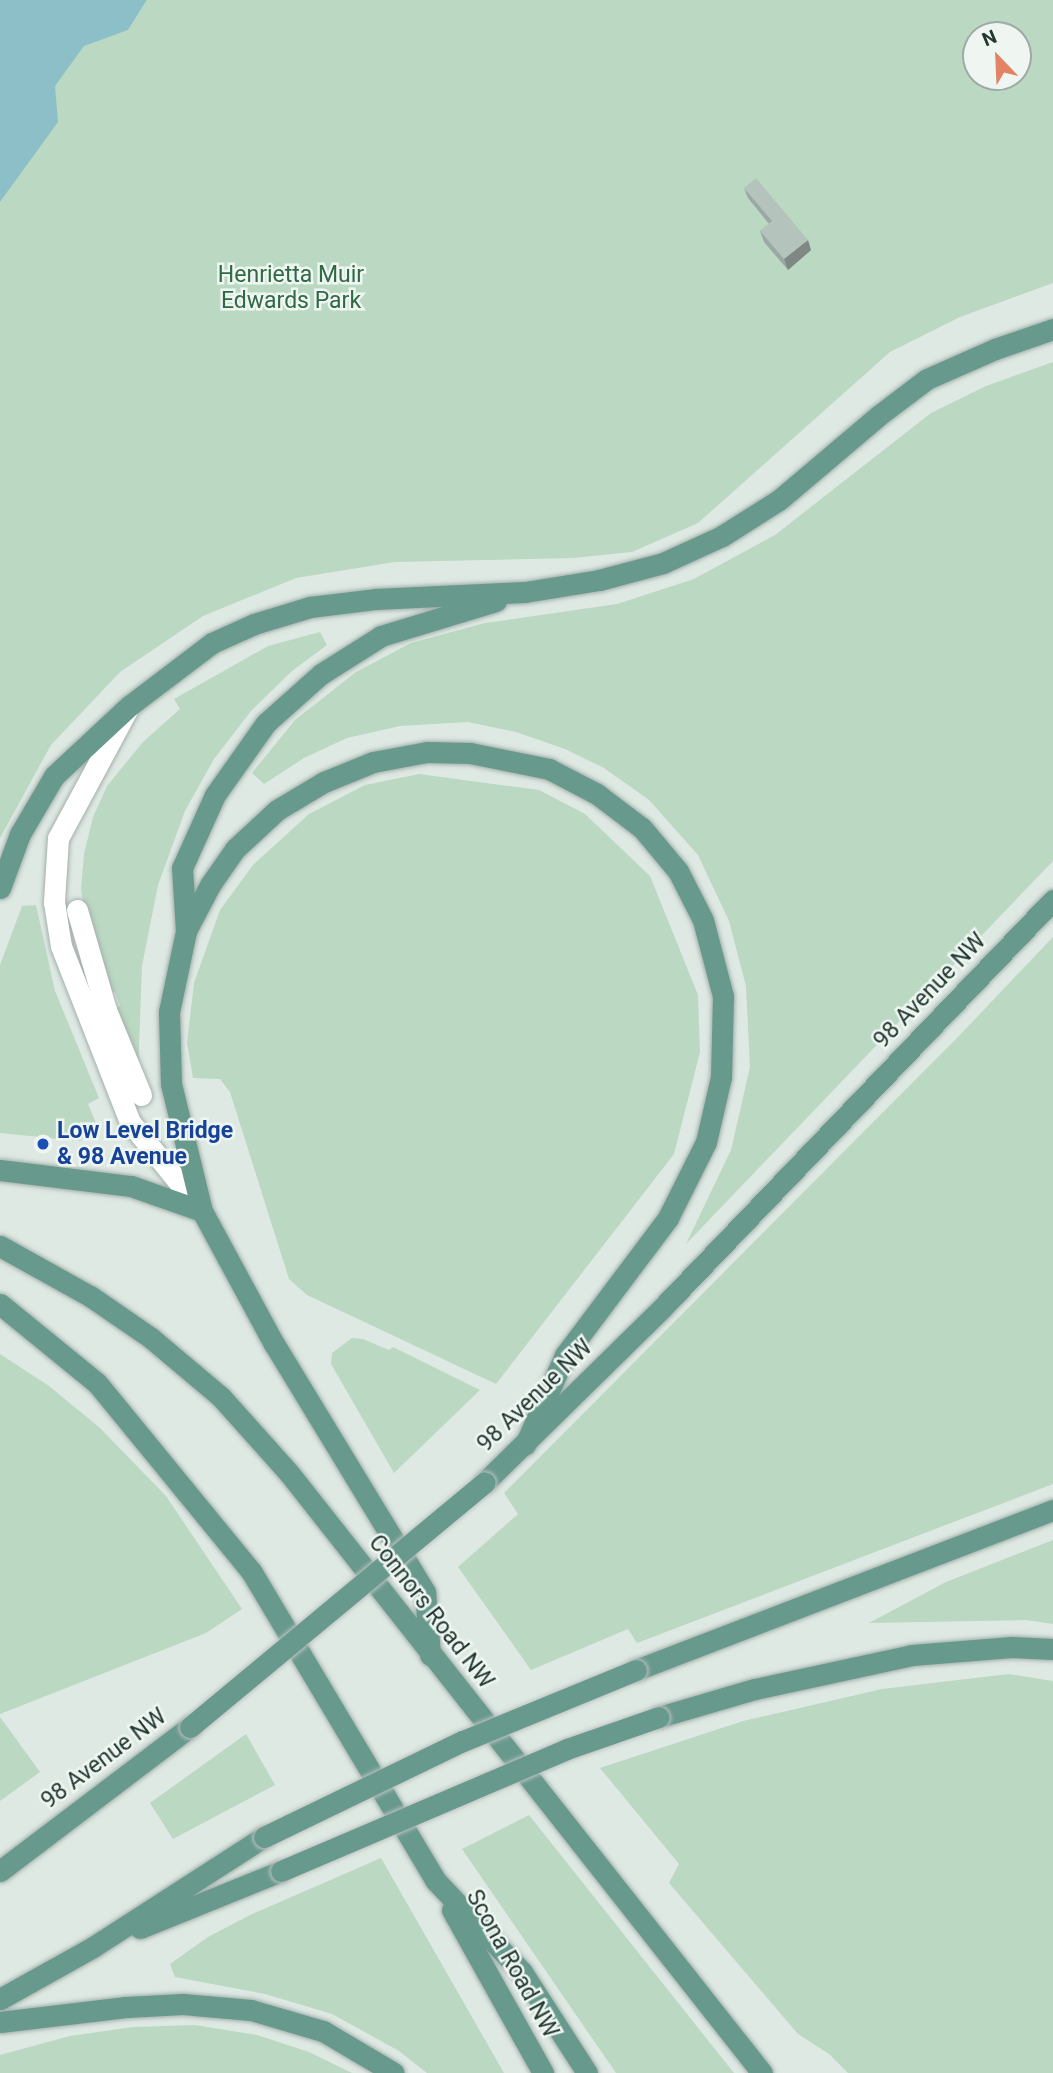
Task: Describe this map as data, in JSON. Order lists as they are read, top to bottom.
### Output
{
  "streets": {
    "main road": ["98 Avenue NW", "Connors Road NW", "Scona Road NW"]
  },
  "parks": ["Henrietta Muir Edwards Park"],
  "places": ["Low Level Bridge & 98 Avenue"],
  "north": "top left"
}
